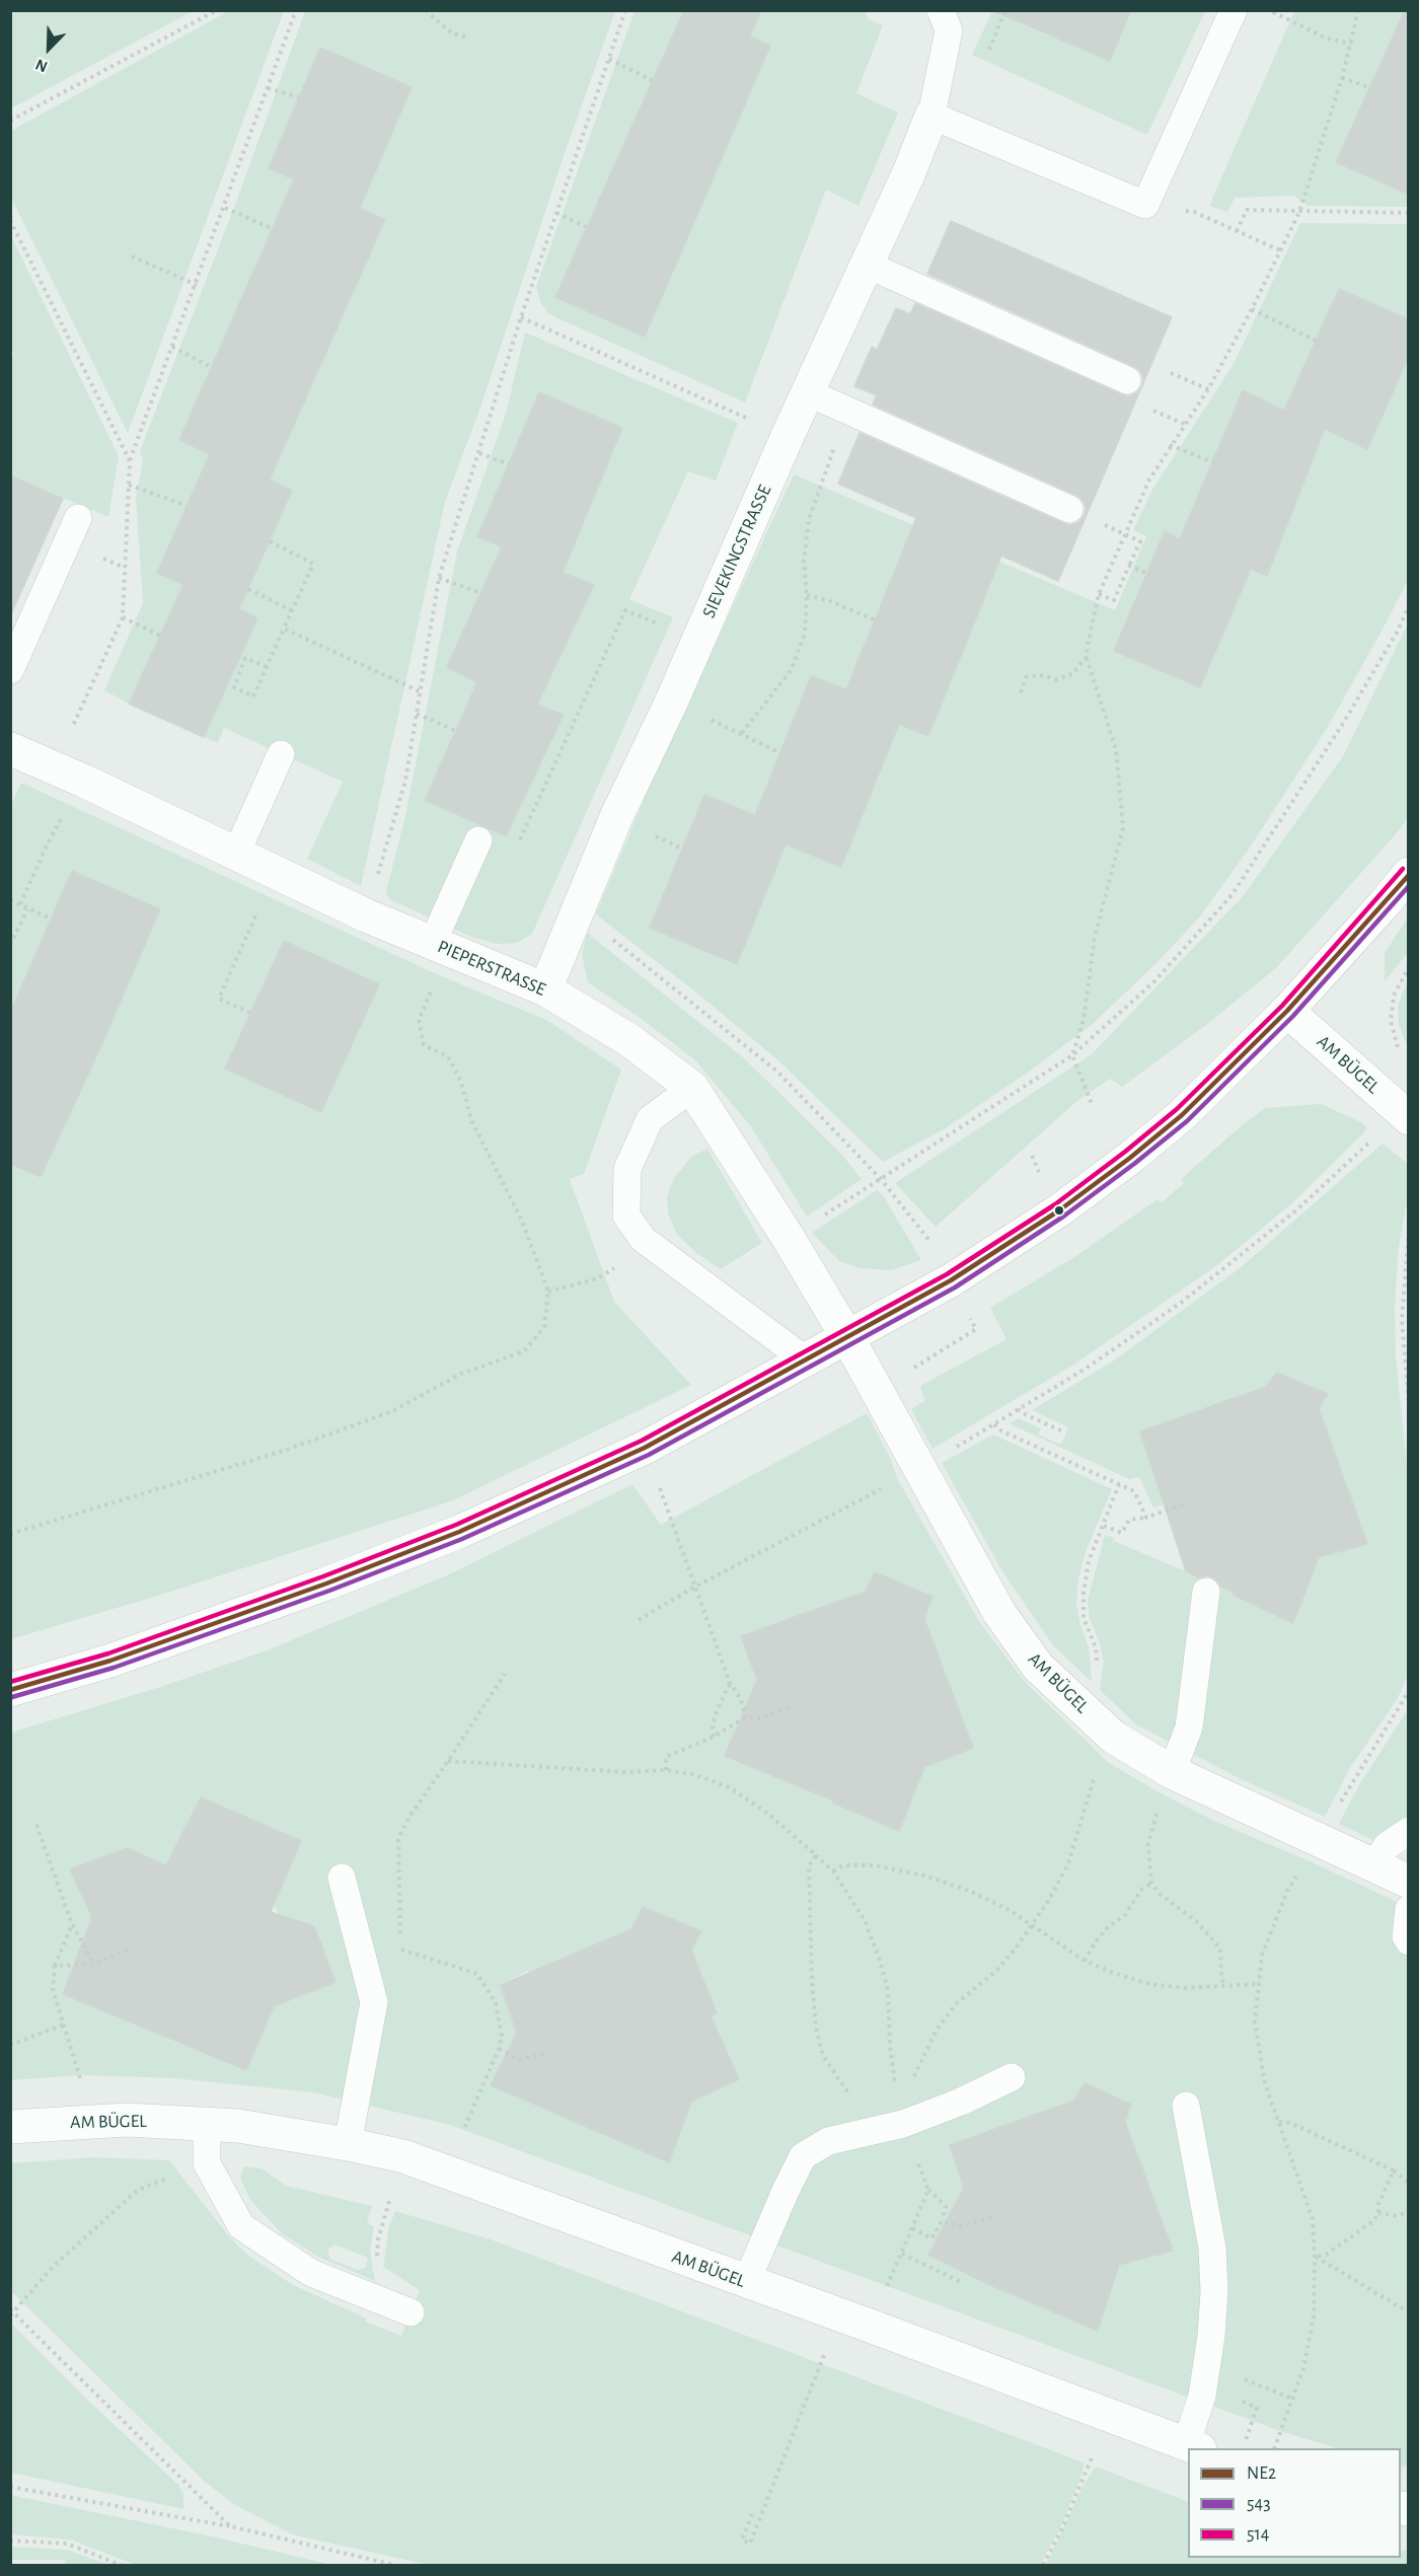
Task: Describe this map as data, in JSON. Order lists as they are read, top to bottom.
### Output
{
  "streets": {
    "street": ["SIEVEKINGSTRASSE", "PIEPERSTRASSE", "AM BÜGEL"]
  },
  "crossings": [
    ["SIEVEKINGSTRASSE", "PIEPERSTRASSE"],
    ["PIEPERSTRASSE", "AM BÜGEL"]
  ],
  "lines": ["transit line 514", "transit line NE2", "transit line 543"],
  "legend": ["NE2", "543", "514"],
  "north": "bottom left"
}
